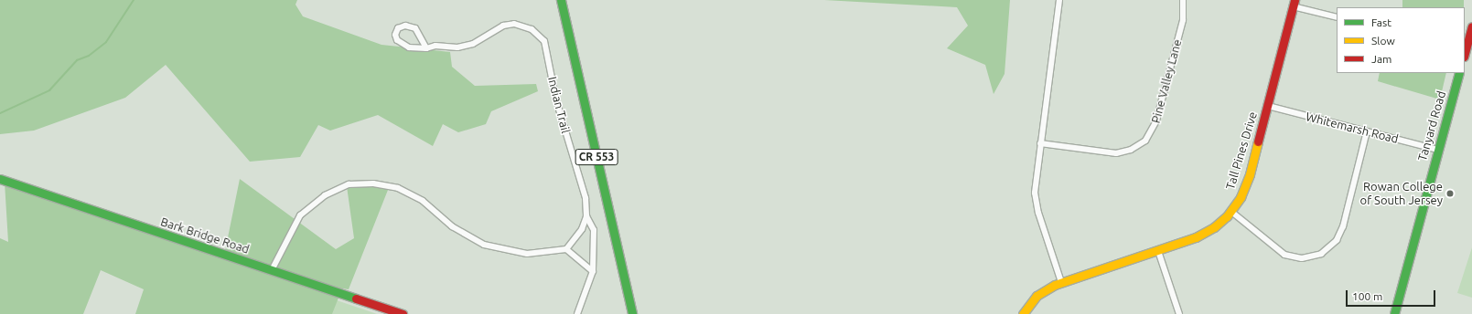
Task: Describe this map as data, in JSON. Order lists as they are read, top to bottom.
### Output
{
  "streets": {
    "street": [
      "Pine Valley Lane",
      "Indian Trail",
      "Tanyard Road",
      "Whitemarsh Road",
      "Tall Pines Drive",
      "CR 553",
      "Bark Bridge Road"
    ]
  },
  "crossings": [
    ["Tanyard Road", "Whitemarsh Road"],
    ["Whitemarsh Road", "Tall Pines Drive"]
  ],
  "places": ["Rowan College of South Jersey"],
  "legend": ["Fast", "Slow", "Jam"],
  "scale_bar": "100 m"
}
